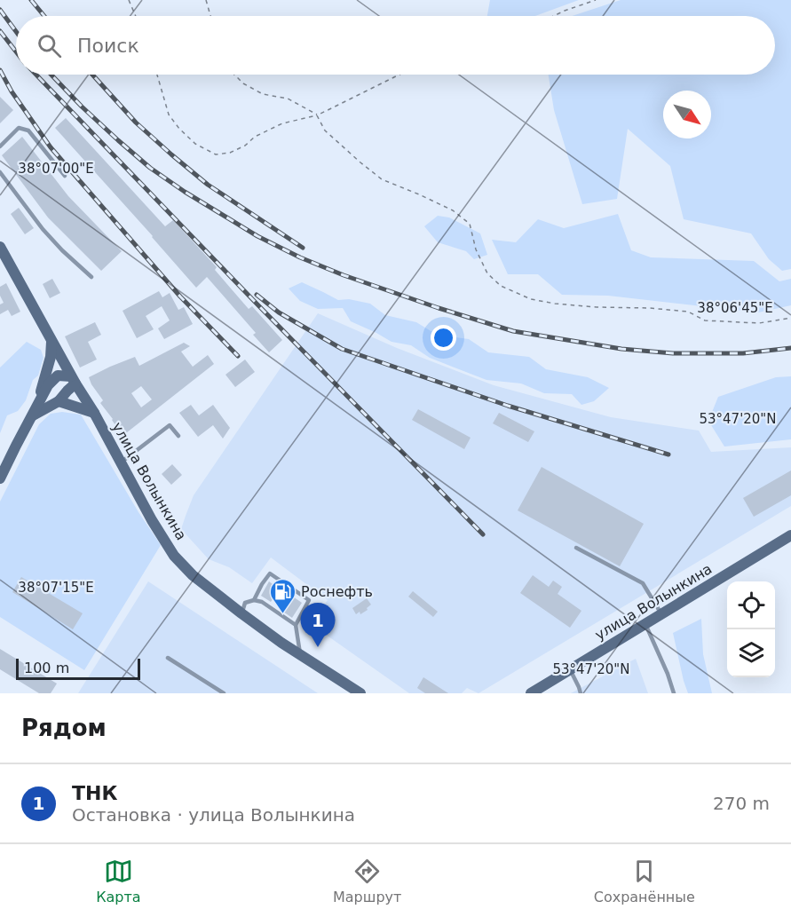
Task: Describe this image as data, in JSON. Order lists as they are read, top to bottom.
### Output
{
  "streets": {
    "street": ["улица Волынкина"]
  },
  "places": {
    "fuel station": ["Роснефть"]
  },
  "scale_bar": "100 m",
  "north": "bottom right",
  "page": {
    "search": "Поиск",
    "pins": "1",
    "scale": "100 m",
    "heading": "Рядом",
    "list": [
      {
        "mark": "1",
        "name": "ТНК",
        "note": "Остановка · улица Волынкина",
        "value": "270 m"
      }
    ],
    "nav": ["Карта", "Маршрут", "Сохранённые"]
  },
  "coordinates": [
    "38°07'00\"E",
    "38°06'45\"E",
    "53°47'20\"N",
    "38°07'15\"E"
  ]
}
